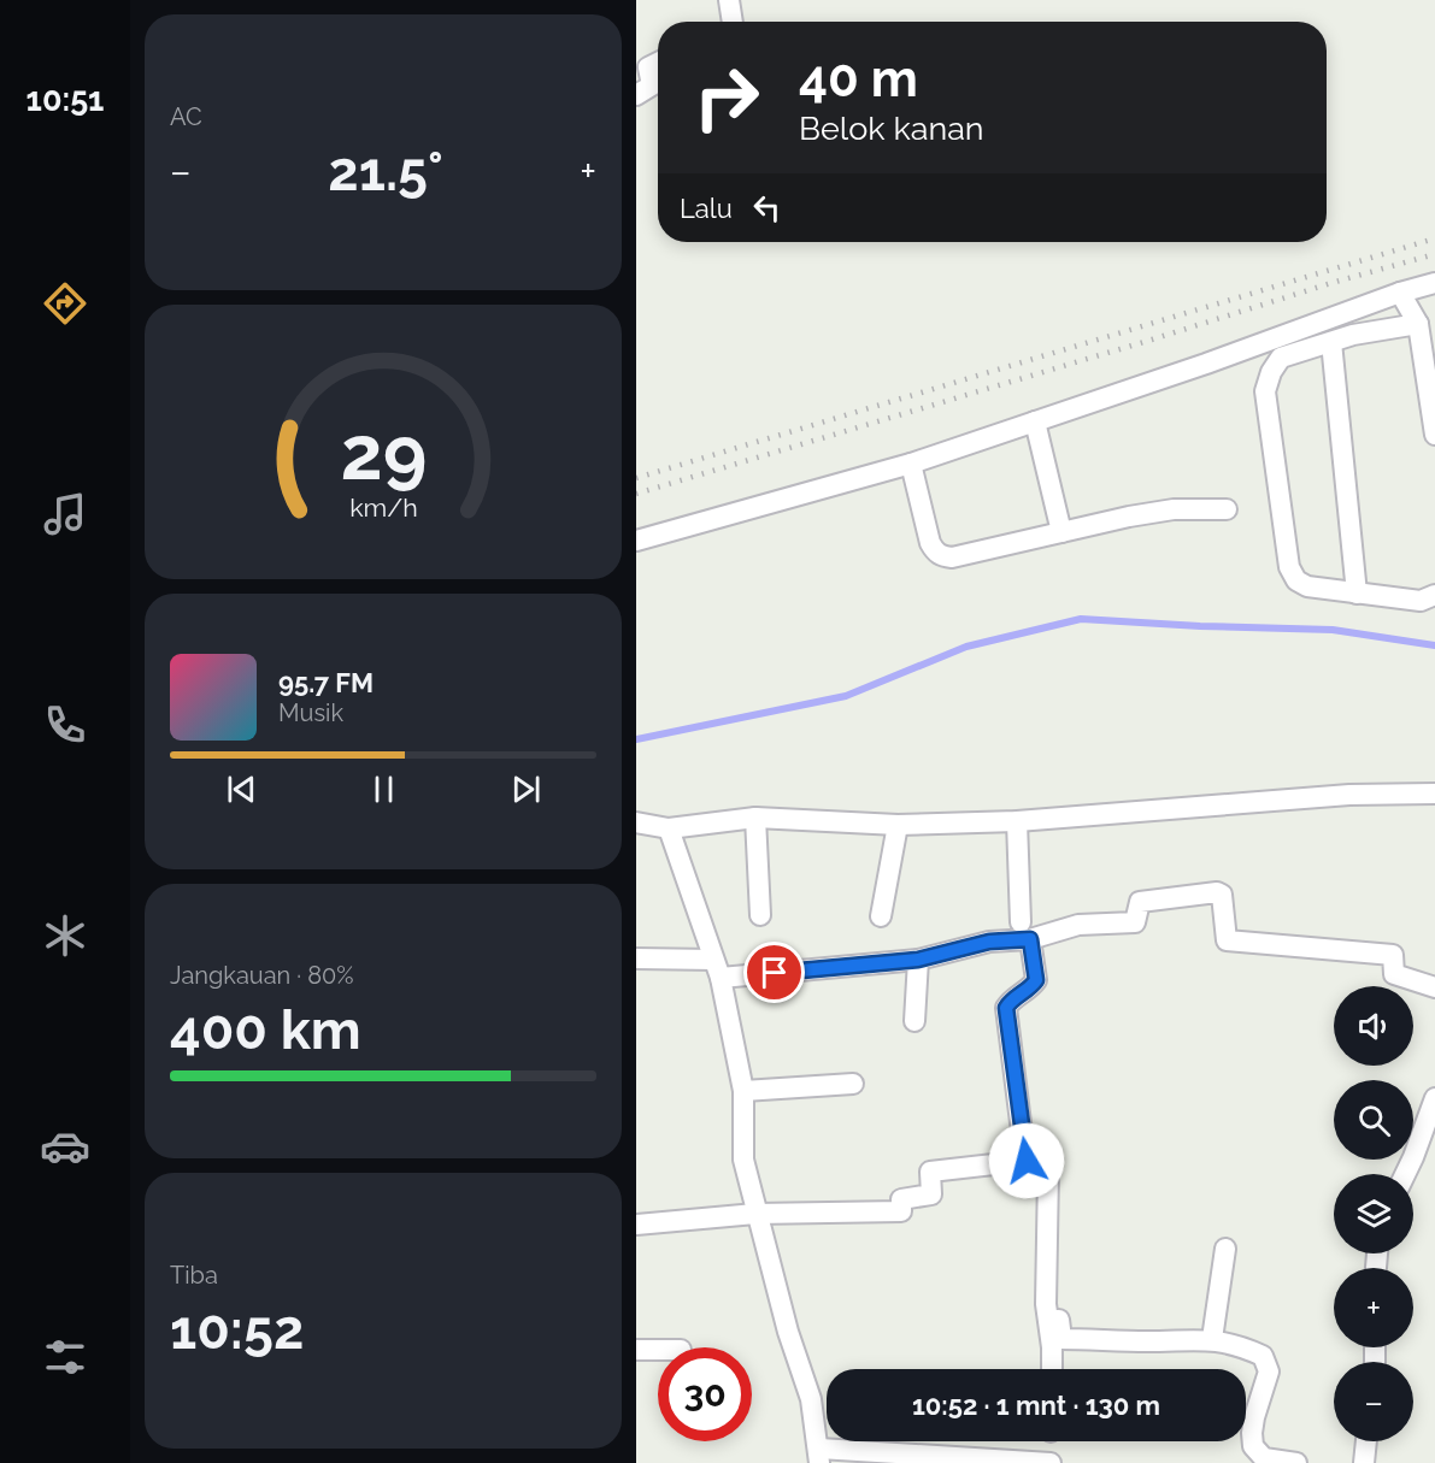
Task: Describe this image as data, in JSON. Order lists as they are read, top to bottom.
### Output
{
  "page": {
    "tabs": "10:51",
    "tile": [
      "AC",
      ["Jangkauan · 80%", "400 km"],
      ["Tiba", "10:52"]
    ],
    "turn": ["40 m", "Belok kanan"],
    "heat": ["−", "21.5°", "+"],
    "then": "Lalu",
    "song": ["95.7 FM", "Musik"],
    "map_buttons": ["+", "−"],
    "limit": "30",
    "trip": "10:52 · 1 mnt · 130 m",
    "gauge": ["29", "km/h"]
  }
}
